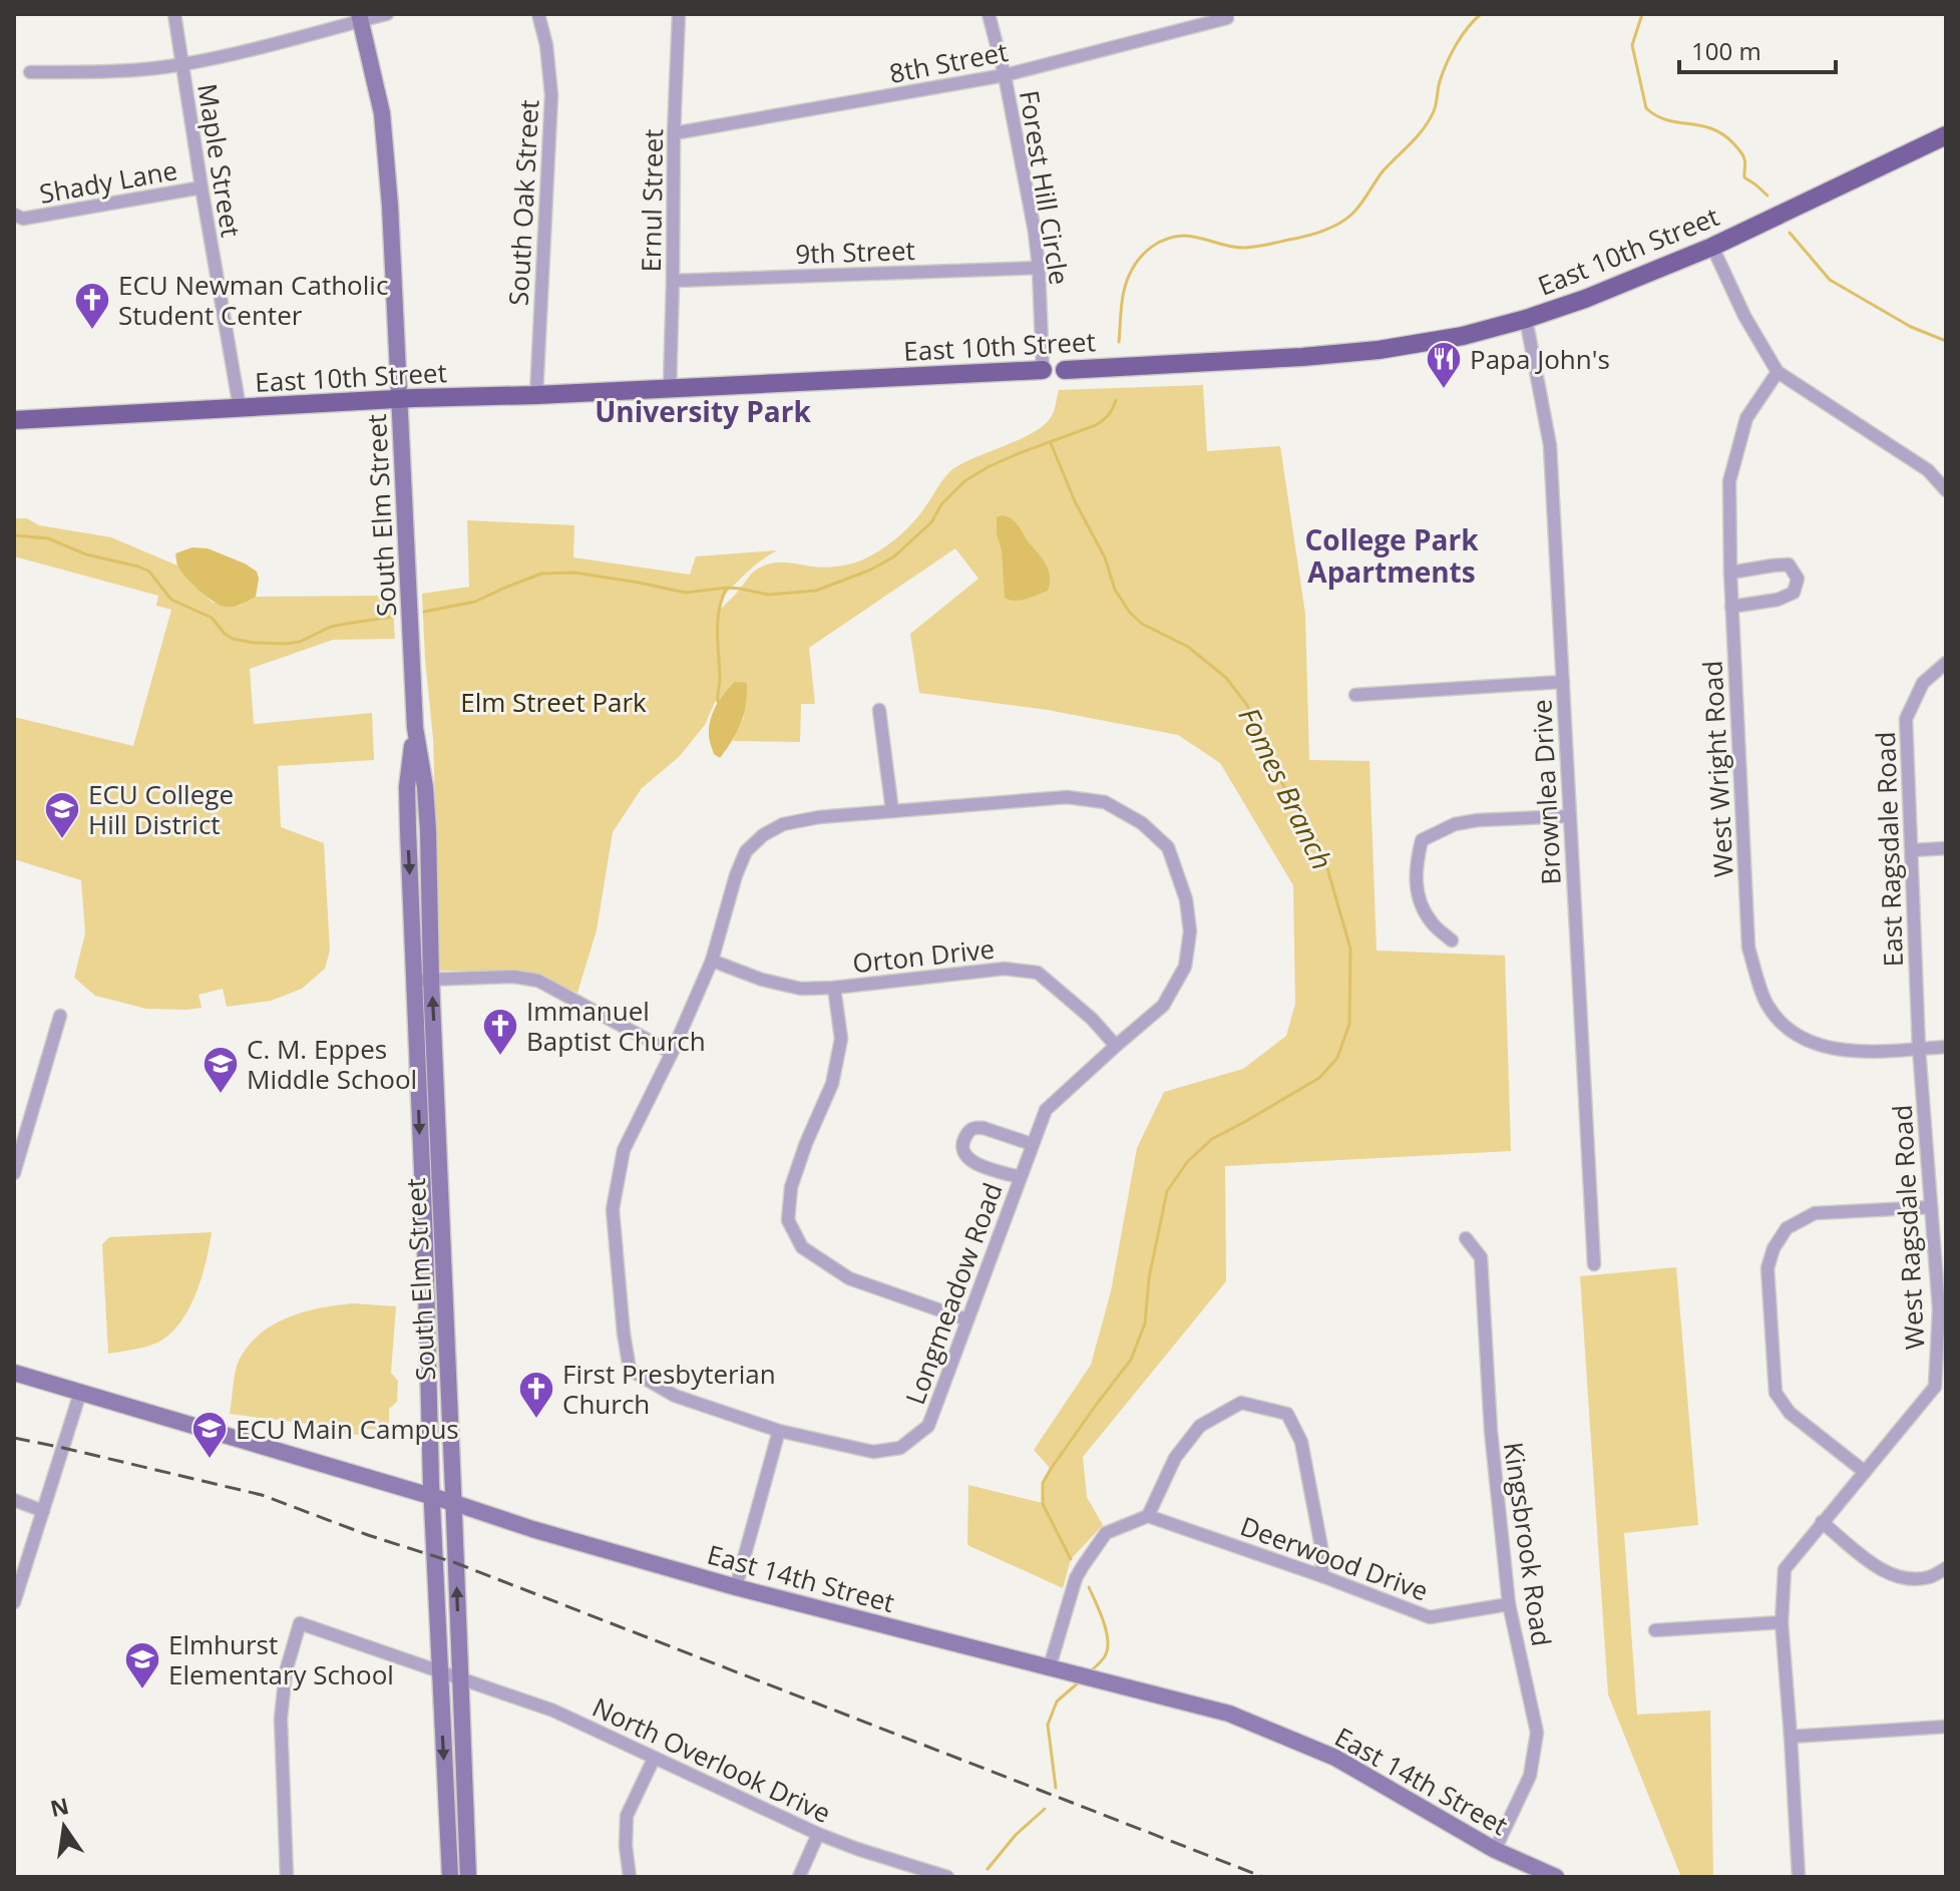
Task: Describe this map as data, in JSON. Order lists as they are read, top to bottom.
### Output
{
  "streets": {
    "main road": ["East 10th Street"],
    "street": [
      "8th Street",
      "Maple Street",
      "Shady Lane",
      "Forest Hill Circle",
      "Ernul Street",
      "South Oak Street",
      "9th Street",
      "South Elm Street",
      "West Wright Road",
      "Brownlea Drive",
      "East Ragsdale Road",
      "Orton Drive",
      "West Ragsdale Road",
      "Longmeadow Road",
      "Kingsbrook Road",
      "Deerwood Drive",
      "East 14th Street",
      "North Overlook Drive"
    ]
  },
  "crossings": [
    ["8th Street", "Forest Hill Circle"],
    ["8th Street", "Ernul Street"],
    ["Maple Street", "Shady Lane"],
    ["Maple Street", "East 10th Street"],
    ["Forest Hill Circle", "East 10th Street"],
    ["Forest Hill Circle", "9th Street"],
    ["Ernul Street", "East 10th Street"],
    ["Ernul Street", "9th Street"],
    ["South Oak Street", "East 10th Street"],
    ["East 10th Street", "South Elm Street"],
    ["East 10th Street", "Brownlea Drive"],
    ["South Elm Street", "East 14th Street"],
    ["South Elm Street", "North Overlook Drive"],
    ["West Wright Road", "East Ragsdale Road"],
    ["West Wright Road", "West Ragsdale Road"],
    ["East Ragsdale Road", "West Ragsdale Road"],
    ["Orton Drive", "Longmeadow Road"],
    ["Kingsbrook Road", "Deerwood Drive"],
    ["Kingsbrook Road", "East 14th Street"]
  ],
  "districts": ["University Park", "College Park Apartments"],
  "water": ["Fomes Branch"],
  "parks": ["Elm Street Park"],
  "places": {
    "church": ["ECU Newman Catholic Student Center", "Immanuel Baptist Church", "First Presbyterian Church"],
    "restaurant": ["Papa John's"],
    "school or university": [
      "ECU College Hill District",
      "C. M. Eppes Middle School",
      "ECU Main Campus",
      "Elmhurst Elementary School"
    ]
  },
  "scale_bar": "100 m",
  "north": "top"
}
